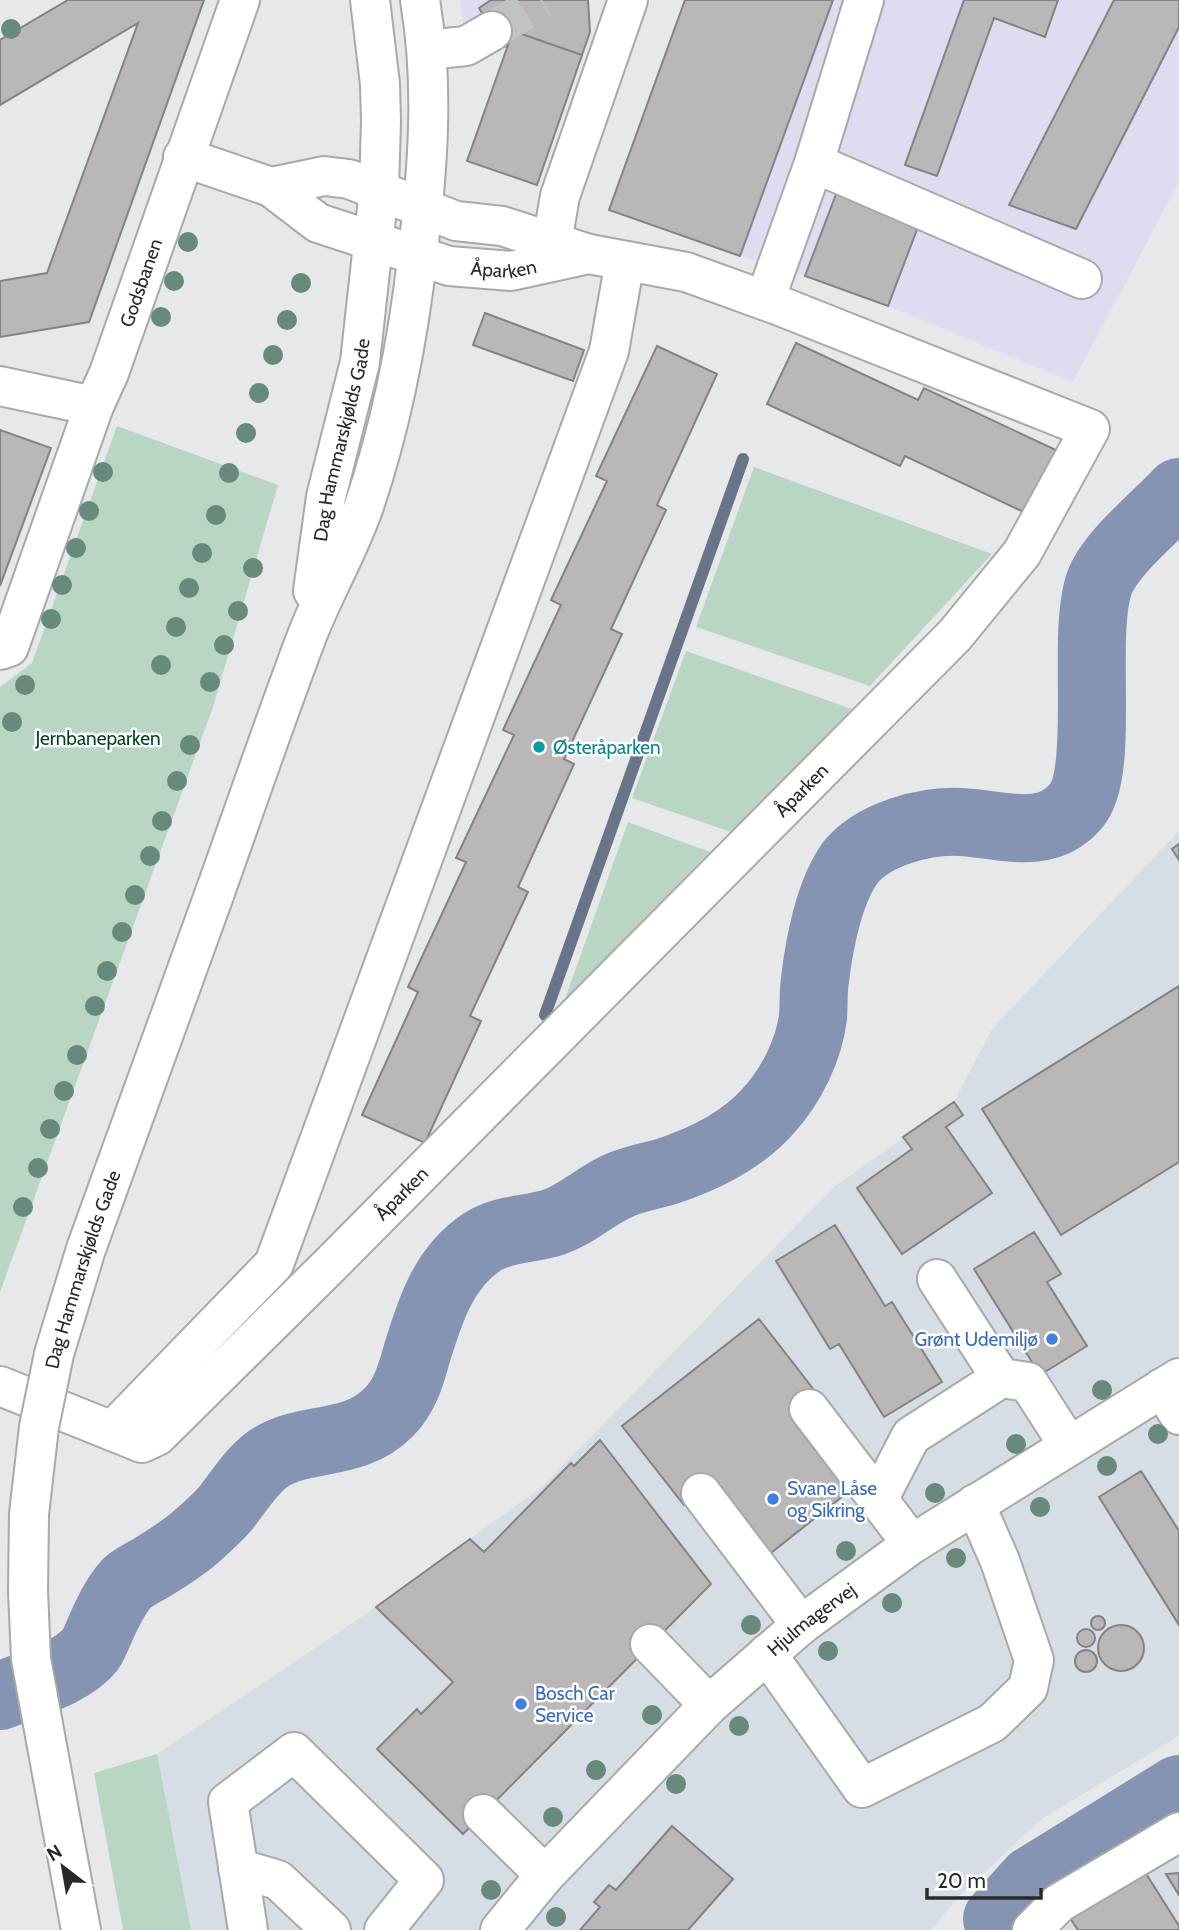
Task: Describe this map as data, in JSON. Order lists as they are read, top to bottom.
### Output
{
  "streets": {
    "street": [
      "Åparken",
      "Godsbanen",
      "Dag Hammarskjølds Gade",
      "Hjulmagervej"
    ]
  },
  "crossings": [
    ["Åparken", "Dag Hammarskjølds Gade"]
  ],
  "parks": ["Jernbaneparken"],
  "places": [
    "Østeråparken",
    "Grønt Udemiljø",
    "Svane Låse og Sikring",
    "Bosch Car Service"
  ],
  "scale_bar": "20 m",
  "north": "top left"
}
